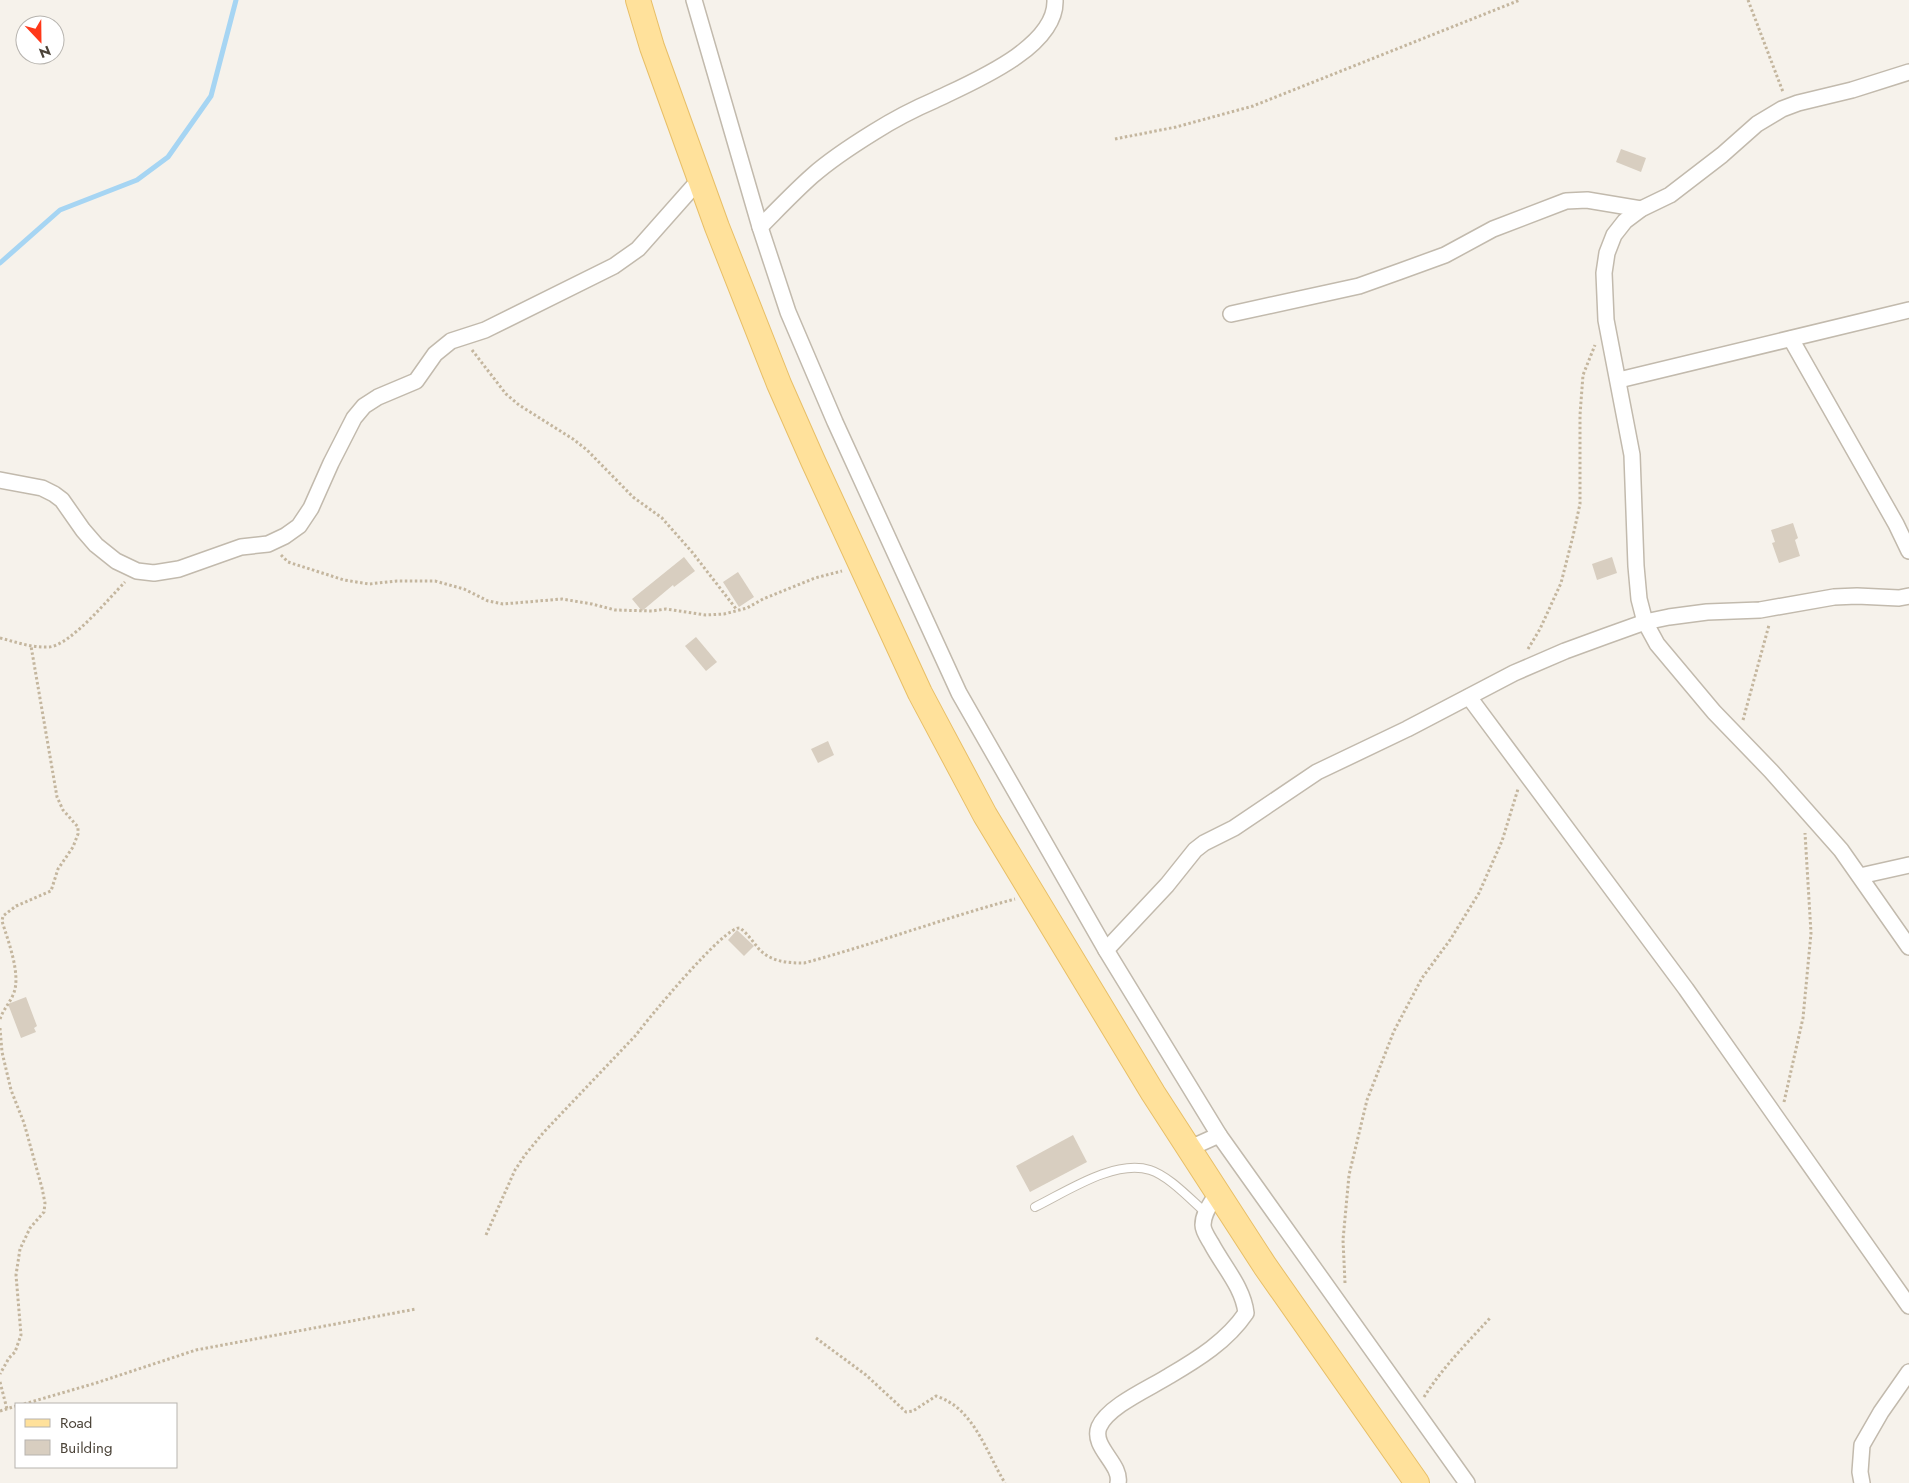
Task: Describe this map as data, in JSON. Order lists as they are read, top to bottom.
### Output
{
  "legend": ["Road", "Building"],
  "north": "bottom"
}
